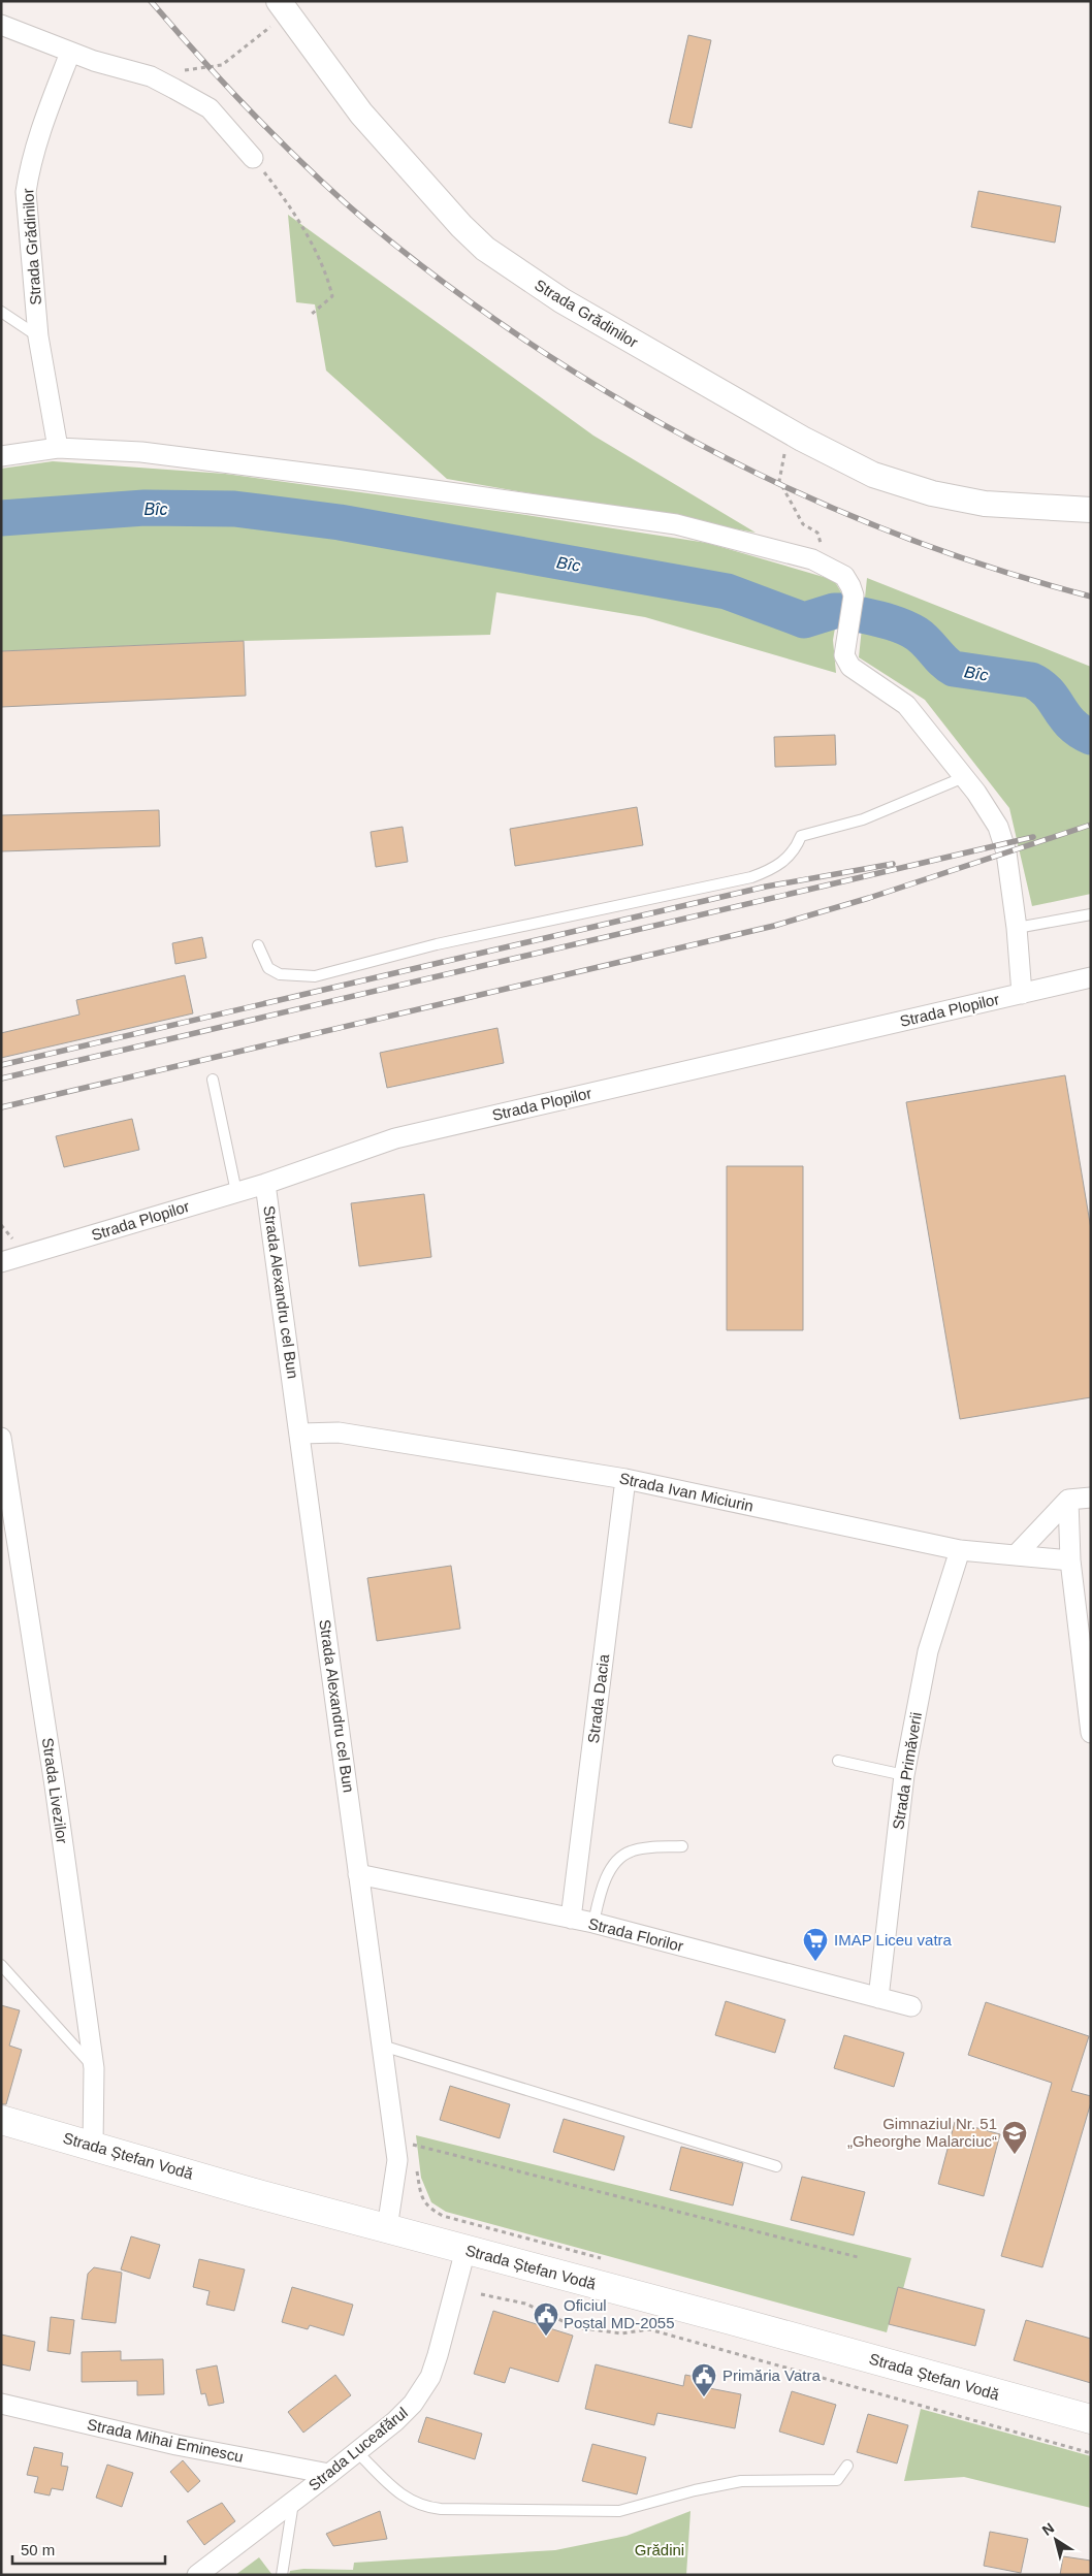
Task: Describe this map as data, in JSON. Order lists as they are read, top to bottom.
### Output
{
  "streets": {
    "highway": ["Strada Ștefan Vodă"],
    "street": [
      "Strada Grădinilor",
      "Strada Plopilor",
      "Strada Alexandru cel Bun",
      "Strada Ivan Miciurin",
      "Strada Dacia",
      "Strada Primăverii",
      "Strada Livezilor",
      "Strada Florilor",
      "Strada Mihai Eminescu",
      "Strada Luceafărul"
    ]
  },
  "crossings": [
    ["Strada Plopilor", "Strada Alexandru cel Bun"],
    ["Strada Alexandru cel Bun", "Strada Ivan Miciurin"],
    ["Strada Alexandru cel Bun", "Strada Florilor"],
    ["Strada Alexandru cel Bun", "Strada Ștefan Vodă"],
    ["Strada Ivan Miciurin", "Strada Dacia"],
    ["Strada Ivan Miciurin", "Strada Primăverii"],
    ["Strada Dacia", "Strada Florilor"],
    ["Strada Primăverii", "Strada Florilor"],
    ["Strada Livezilor", "Strada Ștefan Vodă"],
    ["Strada Ștefan Vodă", "Strada Luceafărul"],
    ["Strada Mihai Eminescu", "Strada Luceafărul"]
  ],
  "water": ["Bîc"],
  "parks": ["Grădini"],
  "places": {
    "supermarket": ["IMAP Liceu vatra"],
    "school or university": ["Gimnaziul Nr. 51 „Gheorghe Malarciuc“"],
    "public building": ["Oficiul Poștal MD-2055", "Primăria Vatra"]
  },
  "scale_bar": "50 m",
  "north": "top left"
}
